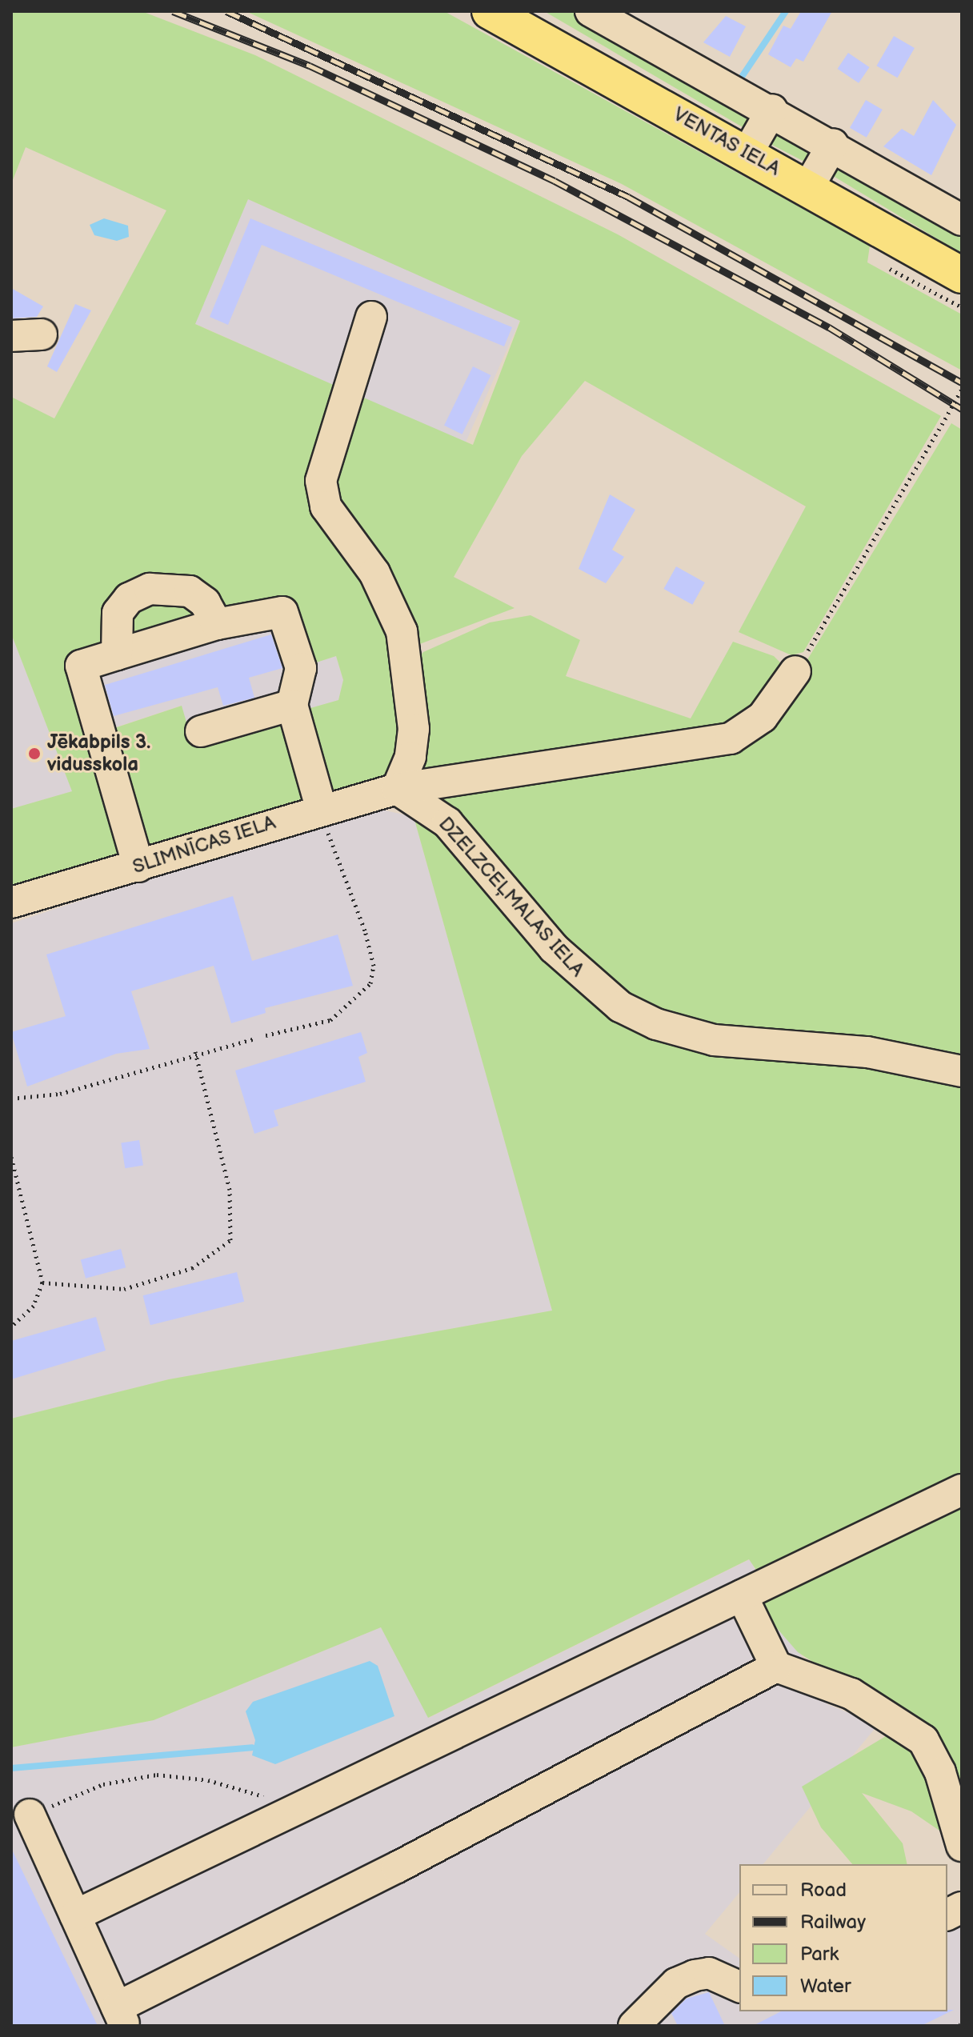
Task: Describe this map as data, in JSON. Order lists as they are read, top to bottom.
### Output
{
  "streets": {
    "highway": ["VENTAS IELA"],
    "street": ["SLIMNĪCAS IELA", "DZELZCEĻMALAS IELA"]
  },
  "crossings": [
    ["SLIMNĪCAS IELA", "DZELZCEĻMALAS IELA"]
  ],
  "places": ["Jēkabpils 3. vidusskola"],
  "legend": [
    "Road",
    "Railway",
    "Park",
    "Water"
  ]
}
